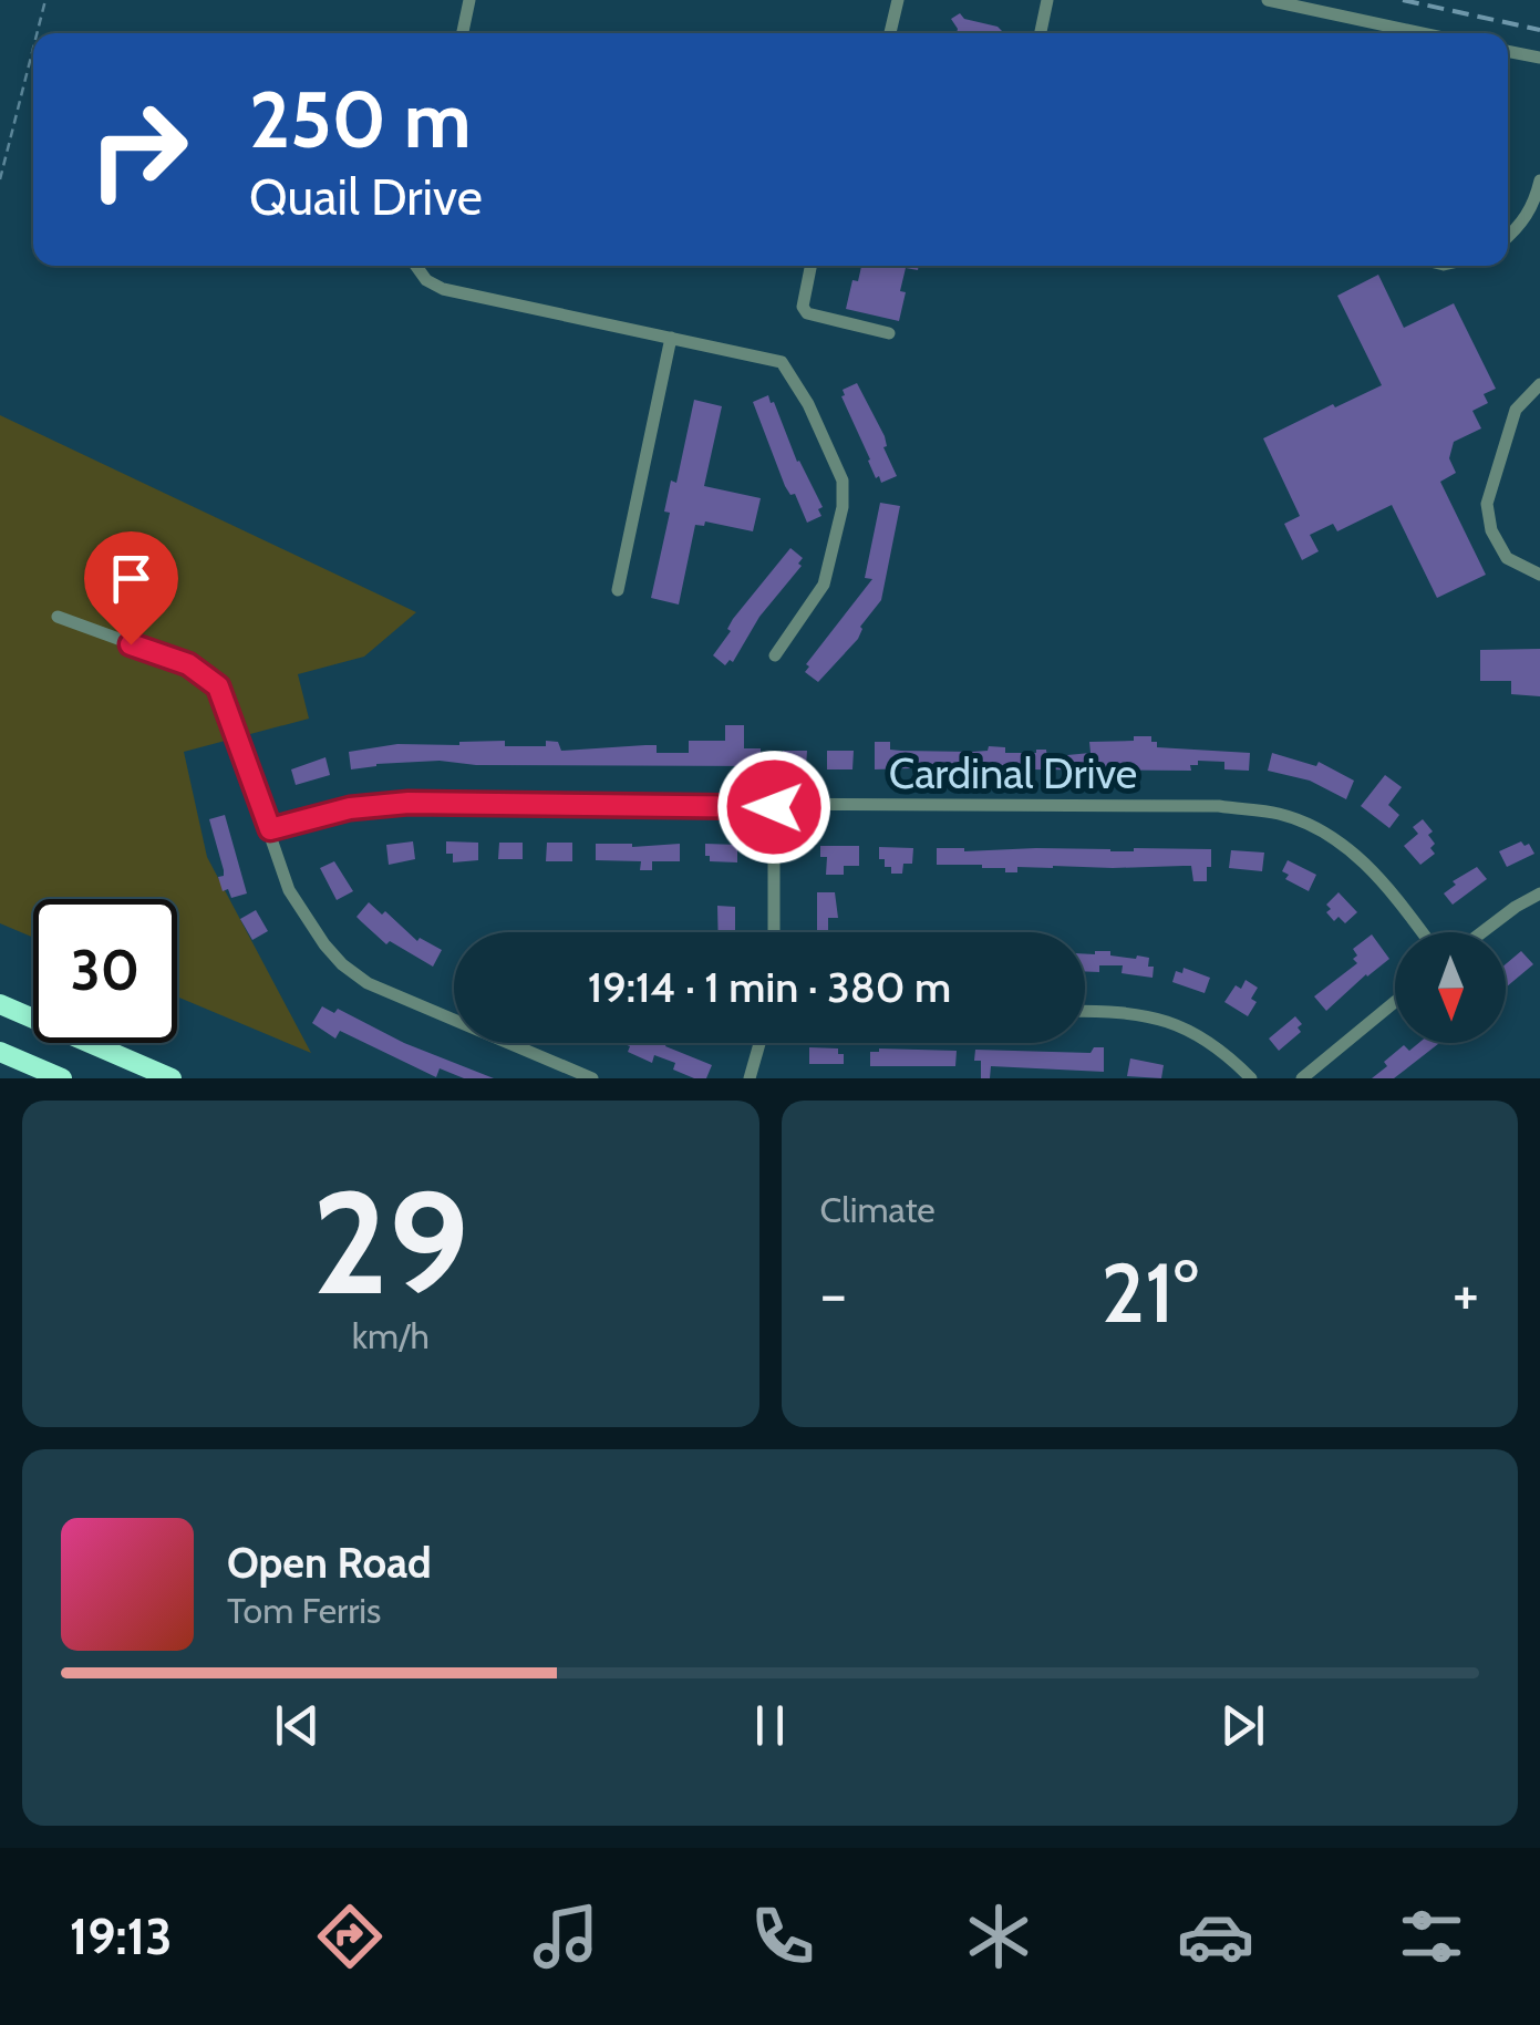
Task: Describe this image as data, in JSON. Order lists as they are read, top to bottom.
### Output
{
  "streets": {
    "street": ["Cardinal Drive"]
  },
  "north": "bottom",
  "page": {
    "turn": ["250 m", "Quail Drive"],
    "limit": "30",
    "trip": "19:14 · 1 min · 380 m",
    "tile": [
      ["29", "km/h"],
      "Climate"
    ],
    "heat": ["−", "21°", "+"],
    "song": ["Open Road", "Tom Ferris"],
    "tabs": "19:13"
  }
}
